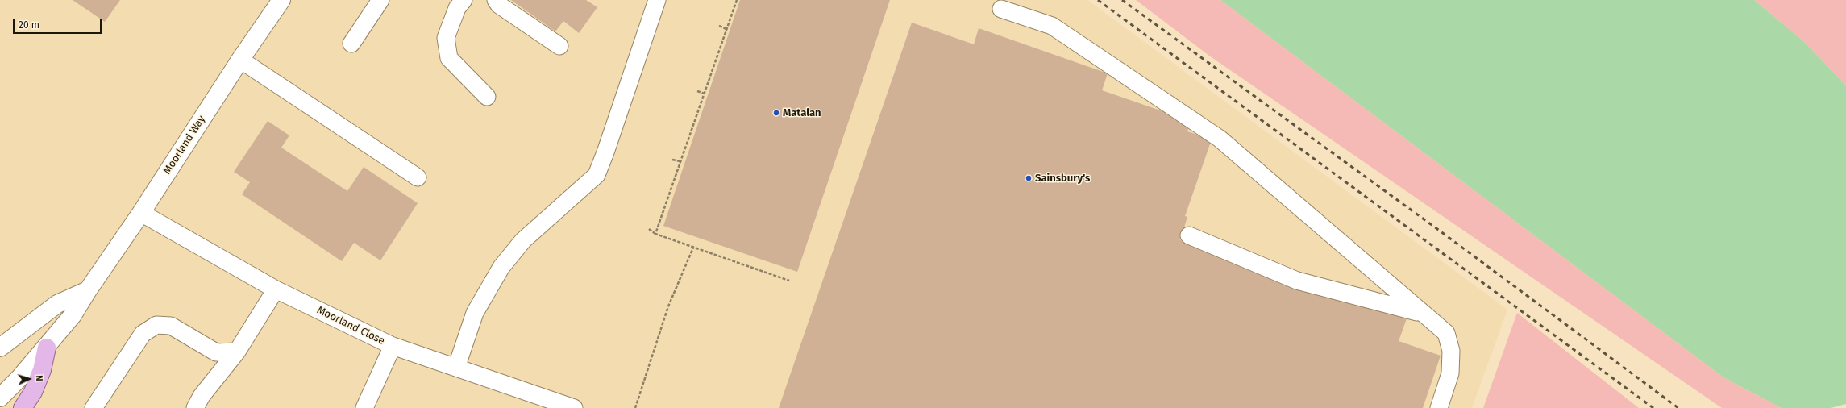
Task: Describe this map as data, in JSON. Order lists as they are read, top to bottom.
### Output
{
  "streets": {
    "street": ["Moorland Way"],
    "lane": ["Moorland Close"]
  },
  "crossings": [
    ["Moorland Way", "Moorland Close"]
  ],
  "places": ["Matalan", "Sainsbury's"],
  "scale_bar": "20 m",
  "north": "right"
}
